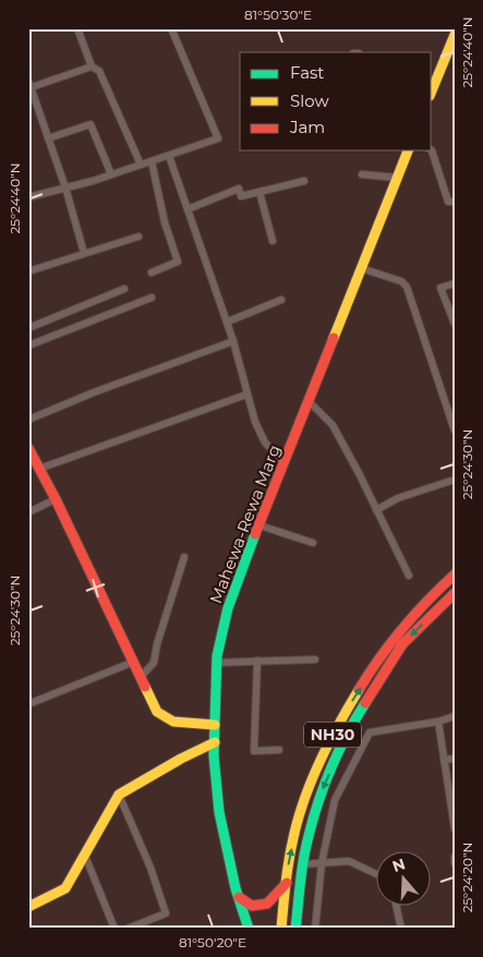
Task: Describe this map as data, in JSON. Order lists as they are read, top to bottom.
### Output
{
  "streets": {
    "main road": ["Mahewa-Rewa Marg", "NH30"]
  },
  "legend": ["Fast", "Slow", "Jam"],
  "north": "top",
  "coordinates": [
    "81°50'30\"E",
    "25°24'40\"N",
    "25°24'30\"N",
    "25°24'20\"N",
    "81°50'20\"E"
  ]
}
